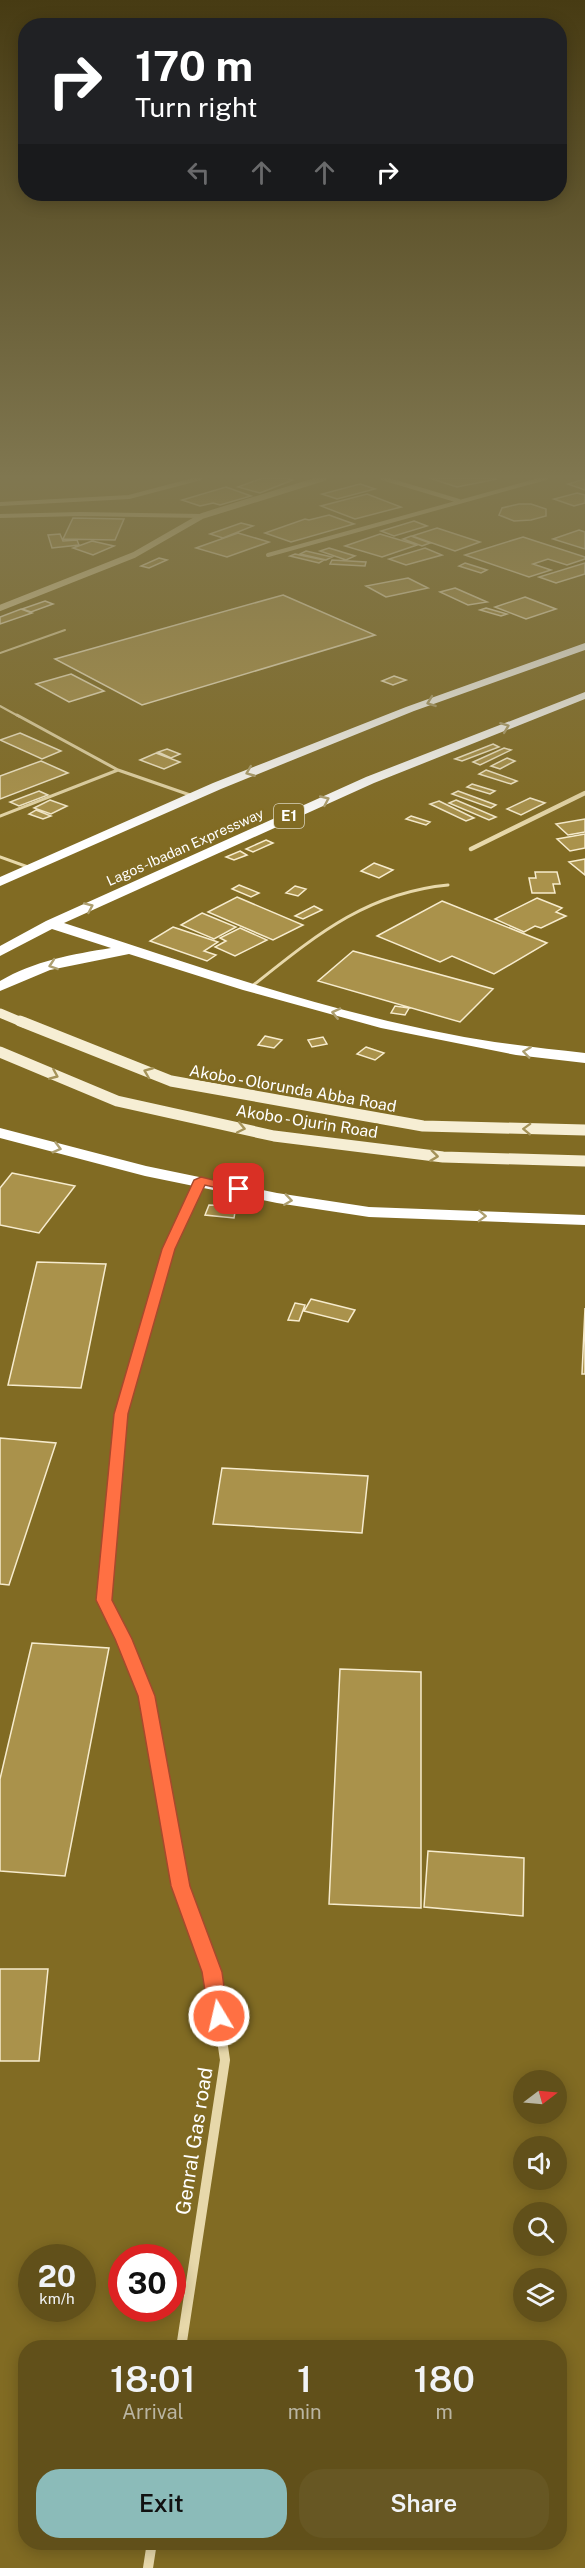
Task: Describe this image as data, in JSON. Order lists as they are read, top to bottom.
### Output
{
  "streets": {
    "highway": ["E1", "Lagos-Ibadan Expressway"],
    "main road": ["Akobo - Olorunda Abba Road", "Akobo - Ojurin Road"],
    "street": ["Genral Gas road"]
  },
  "one_way": ["Akobo - Olorunda Abba Road", "Akobo - Ojurin Road"],
  "north": "right",
  "page": {
    "turn": ["170 m", "Turn right"],
    "speed": "20 km/h",
    "limit": "30",
    "eta": [
      "18:01",
      "Arrival",
      "1",
      "min",
      "180",
      "m"
    ],
    "buttons": ["Exit", "Share"]
  }
}
